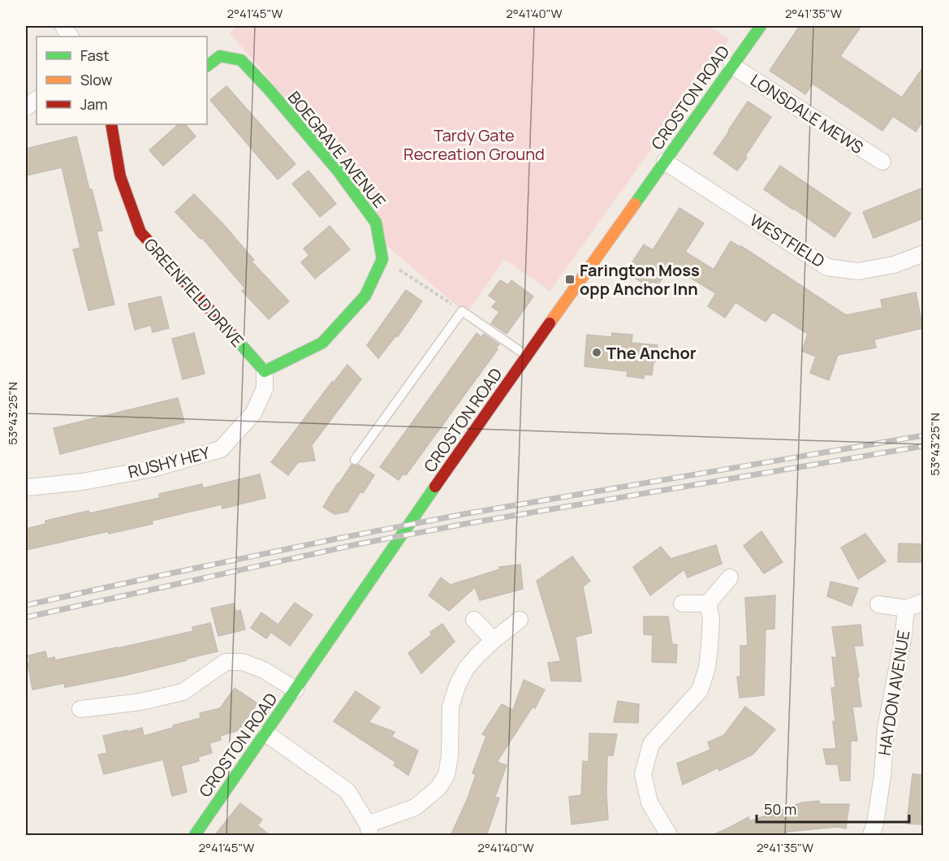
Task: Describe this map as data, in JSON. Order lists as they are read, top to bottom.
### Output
{
  "streets": {
    "street": [
      "CROSTON ROAD",
      "LONSDALE MEWS",
      "BOEGRAVE AVENUE",
      "WESTFIELD",
      "GREENFIELD DRIVE",
      "RUSHY HEY",
      "HAYDON AVENUE"
    ]
  },
  "crossings": [
    ["CROSTON ROAD", "LONSDALE MEWS"],
    ["CROSTON ROAD", "WESTFIELD"],
    ["GREENFIELD DRIVE", "RUSHY HEY"]
  ],
  "parks": ["Tardy Gate Recreation Ground"],
  "places": {
    "transit": ["Farington Moss opp Anchor Inn"],
    "other": ["The Anchor"]
  },
  "legend": ["Fast", "Slow", "Jam"],
  "scale_bar": "50 m",
  "coordinates": [
    "2°41'45\"W",
    "2°41'40\"W",
    "2°41'35\"W",
    "53°43'25\"N"
  ]
}
